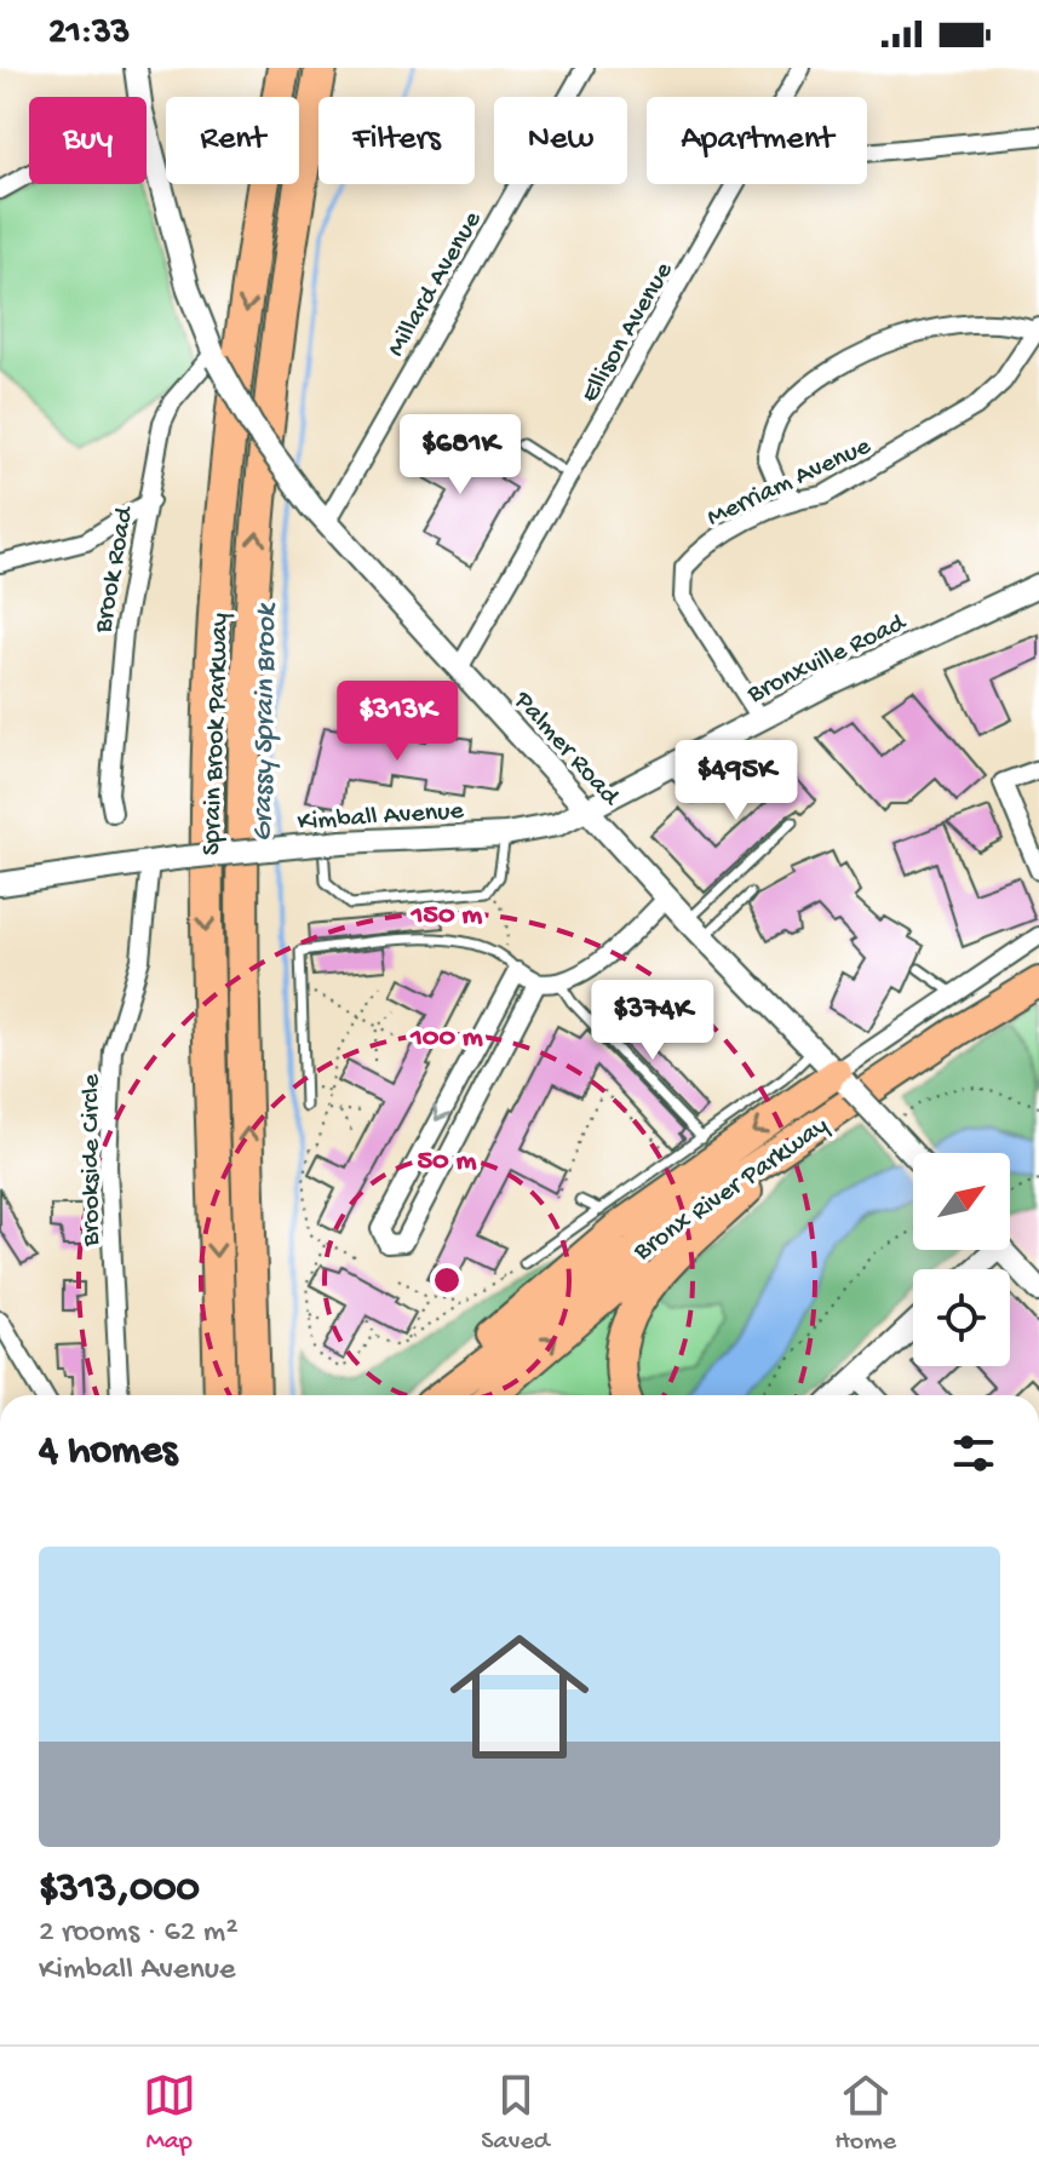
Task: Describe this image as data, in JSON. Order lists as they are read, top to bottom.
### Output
{
  "streets": {
    "highway": ["Sprain Brook Parkway", "Bronx River Parkway"],
    "street": [
      "Millard Avenue",
      "Ellison Avenue",
      "Merriam Avenue",
      "Brook Road",
      "Bronxville Road",
      "Palmer Road",
      "Kimball Avenue",
      "Brookside Circle"
    ]
  },
  "crossings": [
    ["Millard Avenue", "Palmer Road"],
    ["Ellison Avenue", "Palmer Road"],
    ["Merriam Avenue", "Bronxville Road"],
    ["Brook Road", "Palmer Road"],
    ["Bronxville Road", "Palmer Road"],
    ["Bronxville Road", "Kimball Avenue"],
    ["Palmer Road", "Kimball Avenue"],
    ["Kimball Avenue", "Brookside Circle"]
  ],
  "water": ["Grassy Sprain Brook"],
  "north": "top right",
  "page": {
    "status": "21:33",
    "chip": [
      "Buy",
      "Rent",
      "Filters",
      "New",
      "Apartment"
    ],
    "price": [
      "$681K",
      "$313K",
      "$495K",
      "$374K"
    ],
    "heading": "4 homes",
    "list": [
      {
        "name": "$313,000",
        "note": "2 rooms · 62 m² · Kimball Avenue"
      }
    ],
    "tabs": ["Map", "Saved", "Home"]
  },
  "rings": ["150 m", "100 m", "50 m"]
}
